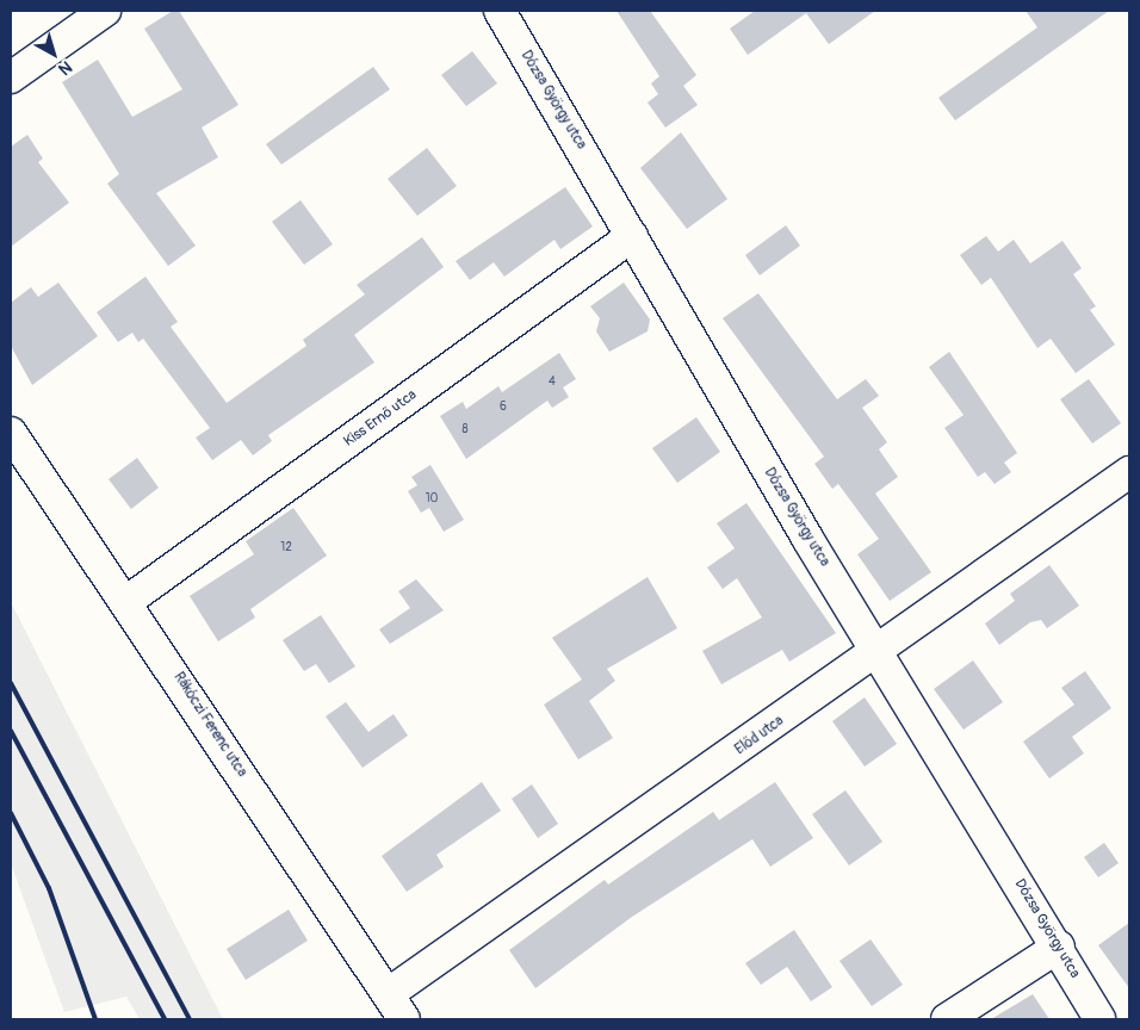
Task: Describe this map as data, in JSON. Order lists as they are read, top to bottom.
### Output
{
  "streets": {
    "street": [
      "Dózsa György utca",
      "Kiss Ernő utca",
      "Rákóczi Ferenc utca",
      "Előd utca"
    ]
  },
  "crossings": [
    ["Dózsa György utca", "Kiss Ernő utca"],
    ["Dózsa György utca", "Előd utca"],
    ["Kiss Ernő utca", "Rákóczi Ferenc utca"],
    ["Rákóczi Ferenc utca", "Előd utca"]
  ],
  "house_numbers": [
    "4",
    "6",
    "8",
    "10",
    "12"
  ],
  "north": "bottom right"
}
